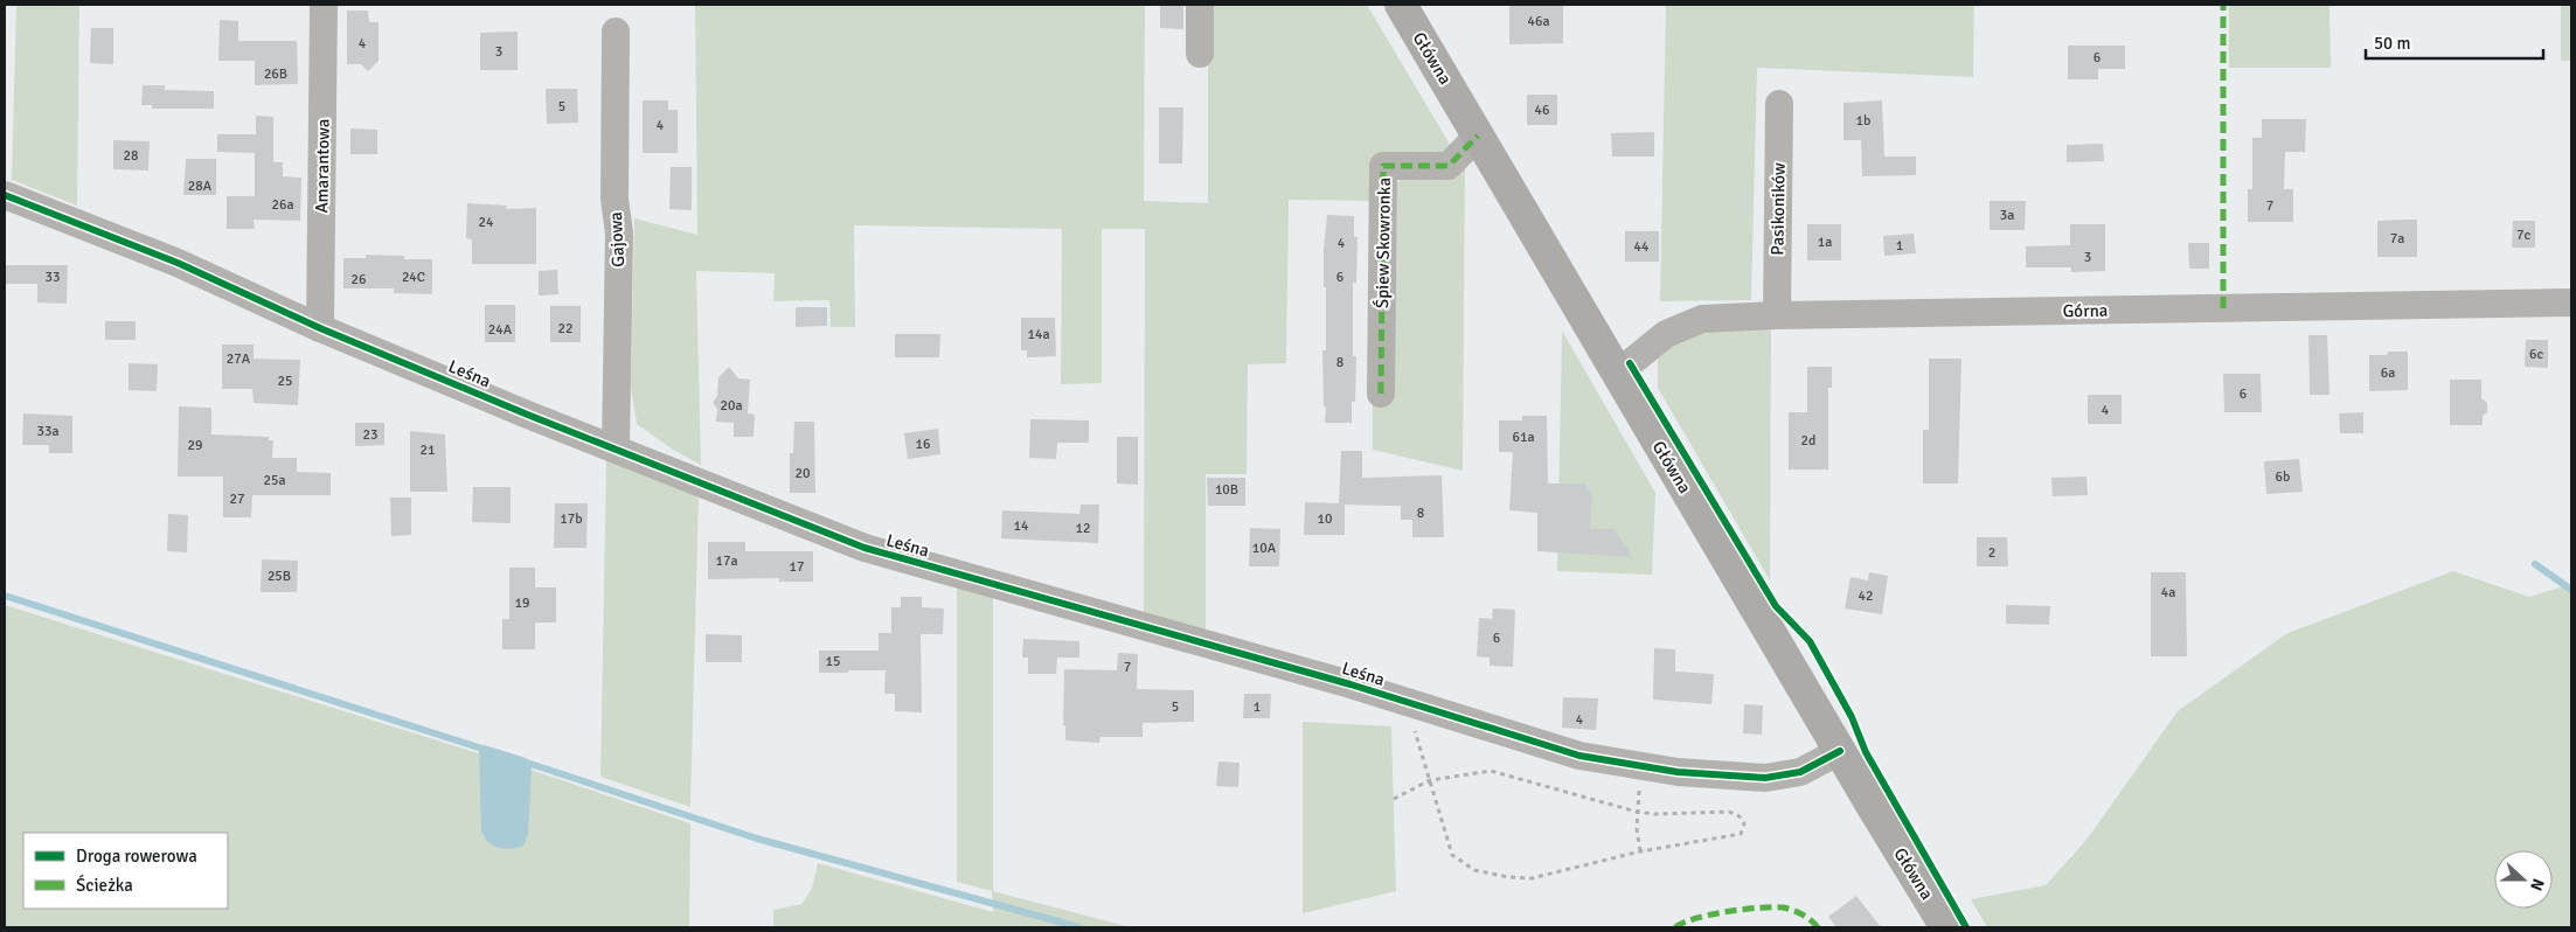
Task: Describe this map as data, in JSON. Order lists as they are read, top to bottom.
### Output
{
  "streets": {
    "main road": ["Główna"],
    "street": [
      "Amarantowa",
      "Pasikoników",
      "Gajowa",
      "Śpiew Skowronka",
      "Górna",
      "Leśna"
    ]
  },
  "crossings": [
    ["Główna", "Śpiew Skowronka"],
    ["Główna", "Górna"],
    ["Główna", "Leśna"],
    ["Amarantowa", "Leśna"],
    ["Pasikoników", "Górna"],
    ["Gajowa", "Leśna"]
  ],
  "house_numbers": [
    "46a",
    "4",
    "3",
    "6",
    "26B",
    "5",
    "46",
    "1b",
    "4",
    "28",
    "28A",
    "26a",
    "7",
    "3a",
    "24",
    "7c",
    "7a",
    "1a",
    "4",
    "1",
    "44",
    "3",
    "33",
    "24C",
    "6",
    "26",
    "22",
    "24A",
    "14a",
    "6c",
    "27A",
    "8",
    "6a",
    "25",
    "6",
    "20a",
    "4",
    "33a",
    "23",
    "61a",
    "2d",
    "16",
    "29",
    "21",
    "20",
    "6b",
    "25a",
    "10B",
    "27",
    "8",
    "17b",
    "10",
    "14",
    "12",
    "10A",
    "2",
    "17a",
    "17",
    "25B",
    "4a",
    "42",
    "19",
    "6",
    "15",
    "7",
    "5",
    "1",
    "4"
  ],
  "legend": ["Droga rowerowa", "Ścieżka"],
  "scale_bar": "50 m",
  "north": "right"
}
